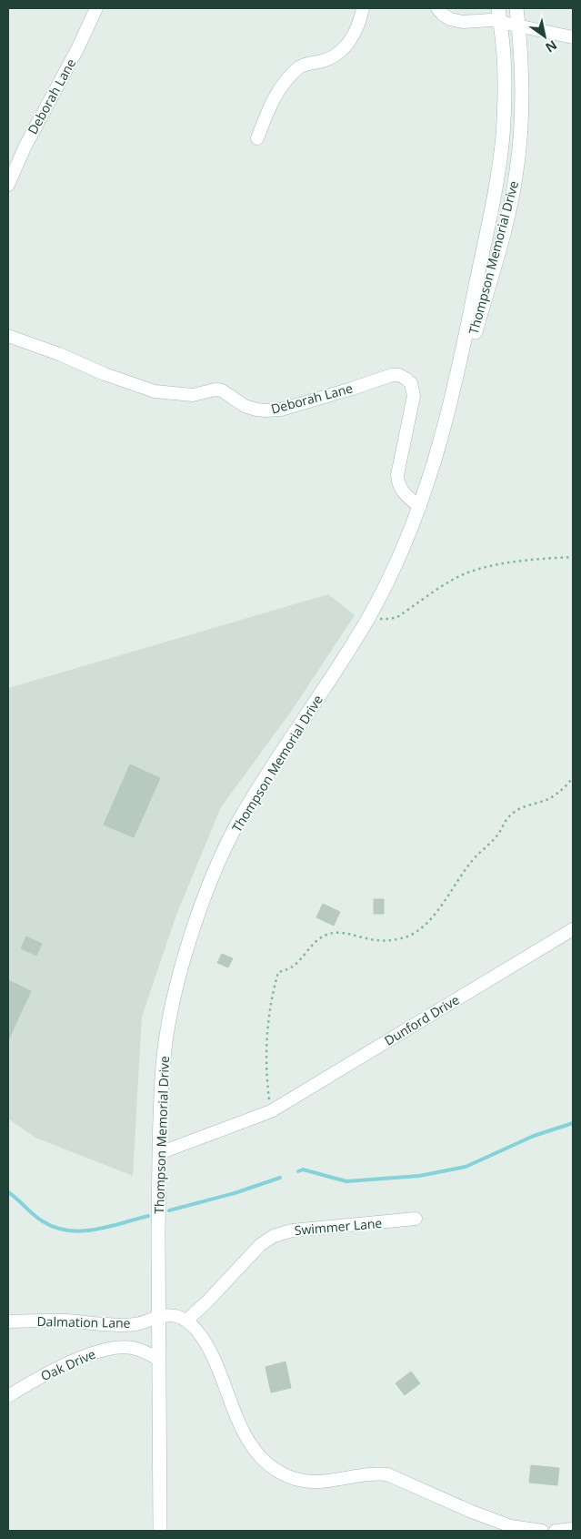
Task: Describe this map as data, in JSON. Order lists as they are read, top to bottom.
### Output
{
  "streets": {
    "main road": ["Thompson Memorial Drive"],
    "street": [
      "Deborah Lane",
      "Dunford Drive",
      "Swimmer Lane",
      "Dalmation Lane",
      "Oak Drive"
    ]
  },
  "crossings": [
    ["Deborah Lane", "Thompson Memorial Drive"],
    ["Thompson Memorial Drive", "Dunford Drive"],
    ["Thompson Memorial Drive", "Dalmation Lane"],
    ["Thompson Memorial Drive", "Oak Drive"]
  ],
  "north": "bottom right"
}
